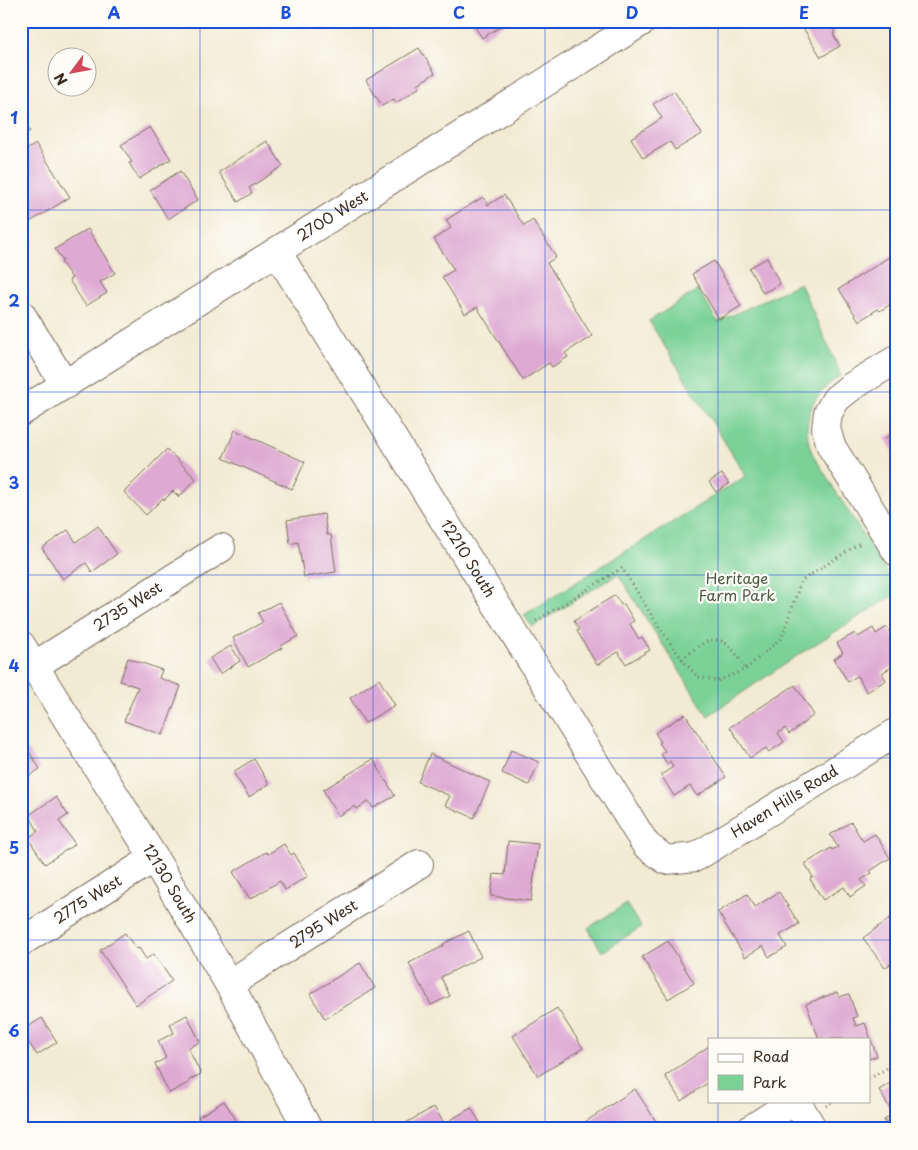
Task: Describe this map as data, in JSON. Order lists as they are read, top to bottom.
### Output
{
  "streets": {
    "street": [
      "2700 West",
      "12210 South",
      "2735 West",
      "Haven Hills Road",
      "12130 South",
      "2775 West",
      "2795 West"
    ]
  },
  "crossings": [
    ["2700 West", "12210 South"],
    ["12210 South", "Haven Hills Road"],
    ["2735 West", "12130 South"],
    ["12130 South", "2775 West"],
    ["12130 South", "2795 West"]
  ],
  "parks": ["Heritage Farm Park"],
  "legend": ["Road", "Park"],
  "north": "bottom left",
  "grid": {
    "columns": [
      "A",
      "B",
      "C",
      "D",
      "E"
    ],
    "rows": [
      "1",
      "2",
      "3",
      "4",
      "5",
      "6"
    ]
  }
}
